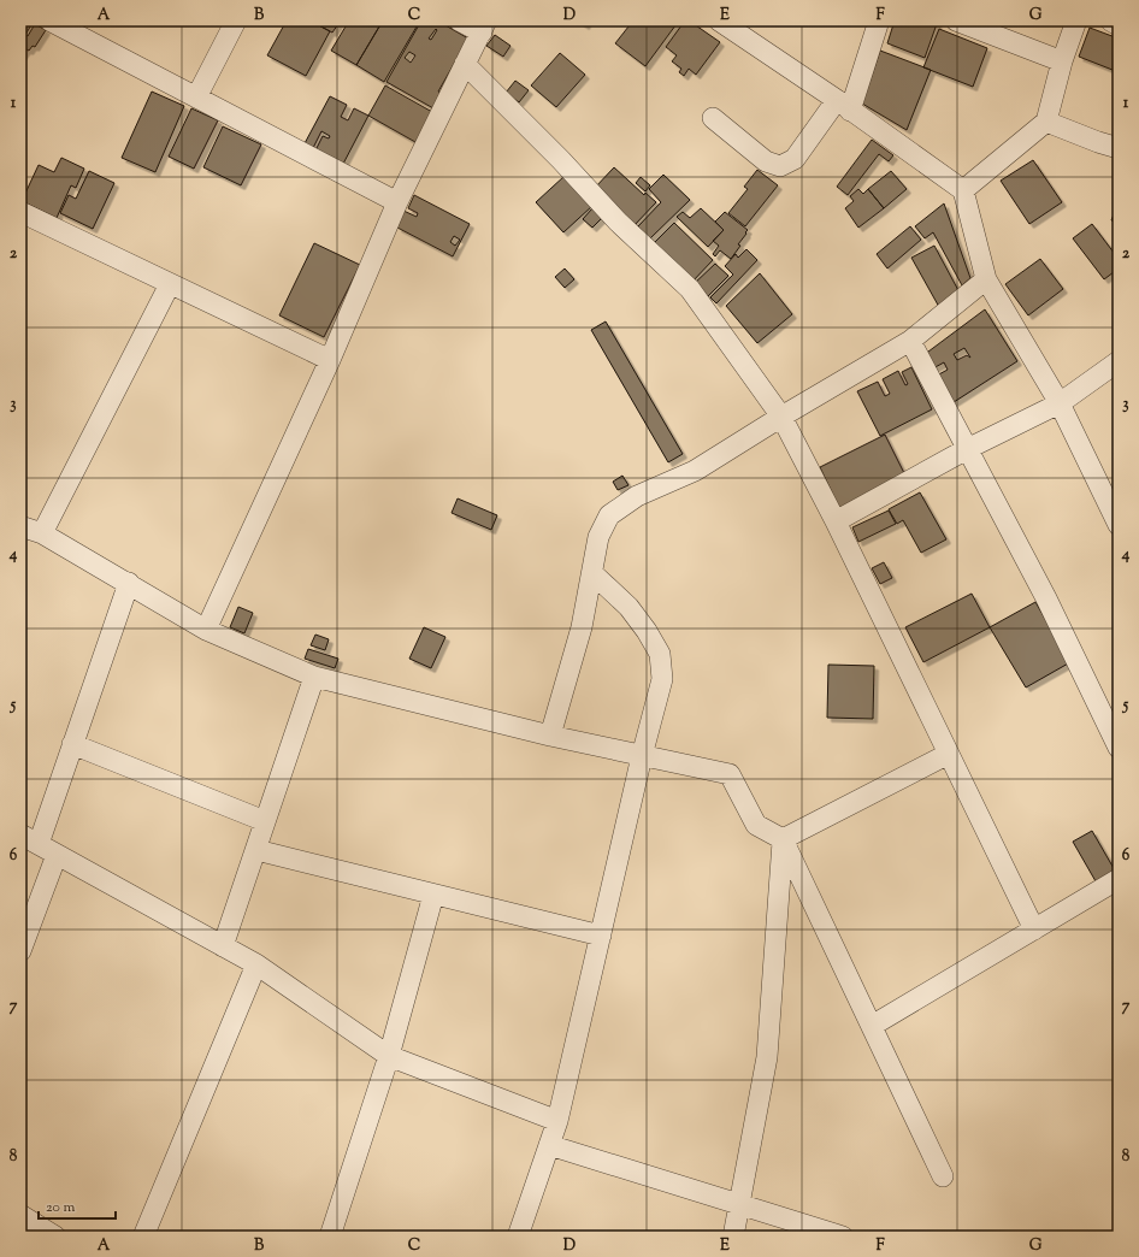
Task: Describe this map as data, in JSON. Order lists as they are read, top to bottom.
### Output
{
  "scale_bar": "20 m",
  "grid": {
    "columns": [
      "A",
      "B",
      "C",
      "D",
      "E",
      "F",
      "G"
    ],
    "rows": [
      "1",
      "2",
      "3",
      "4",
      "5",
      "6",
      "7",
      "8"
    ]
  }
}
